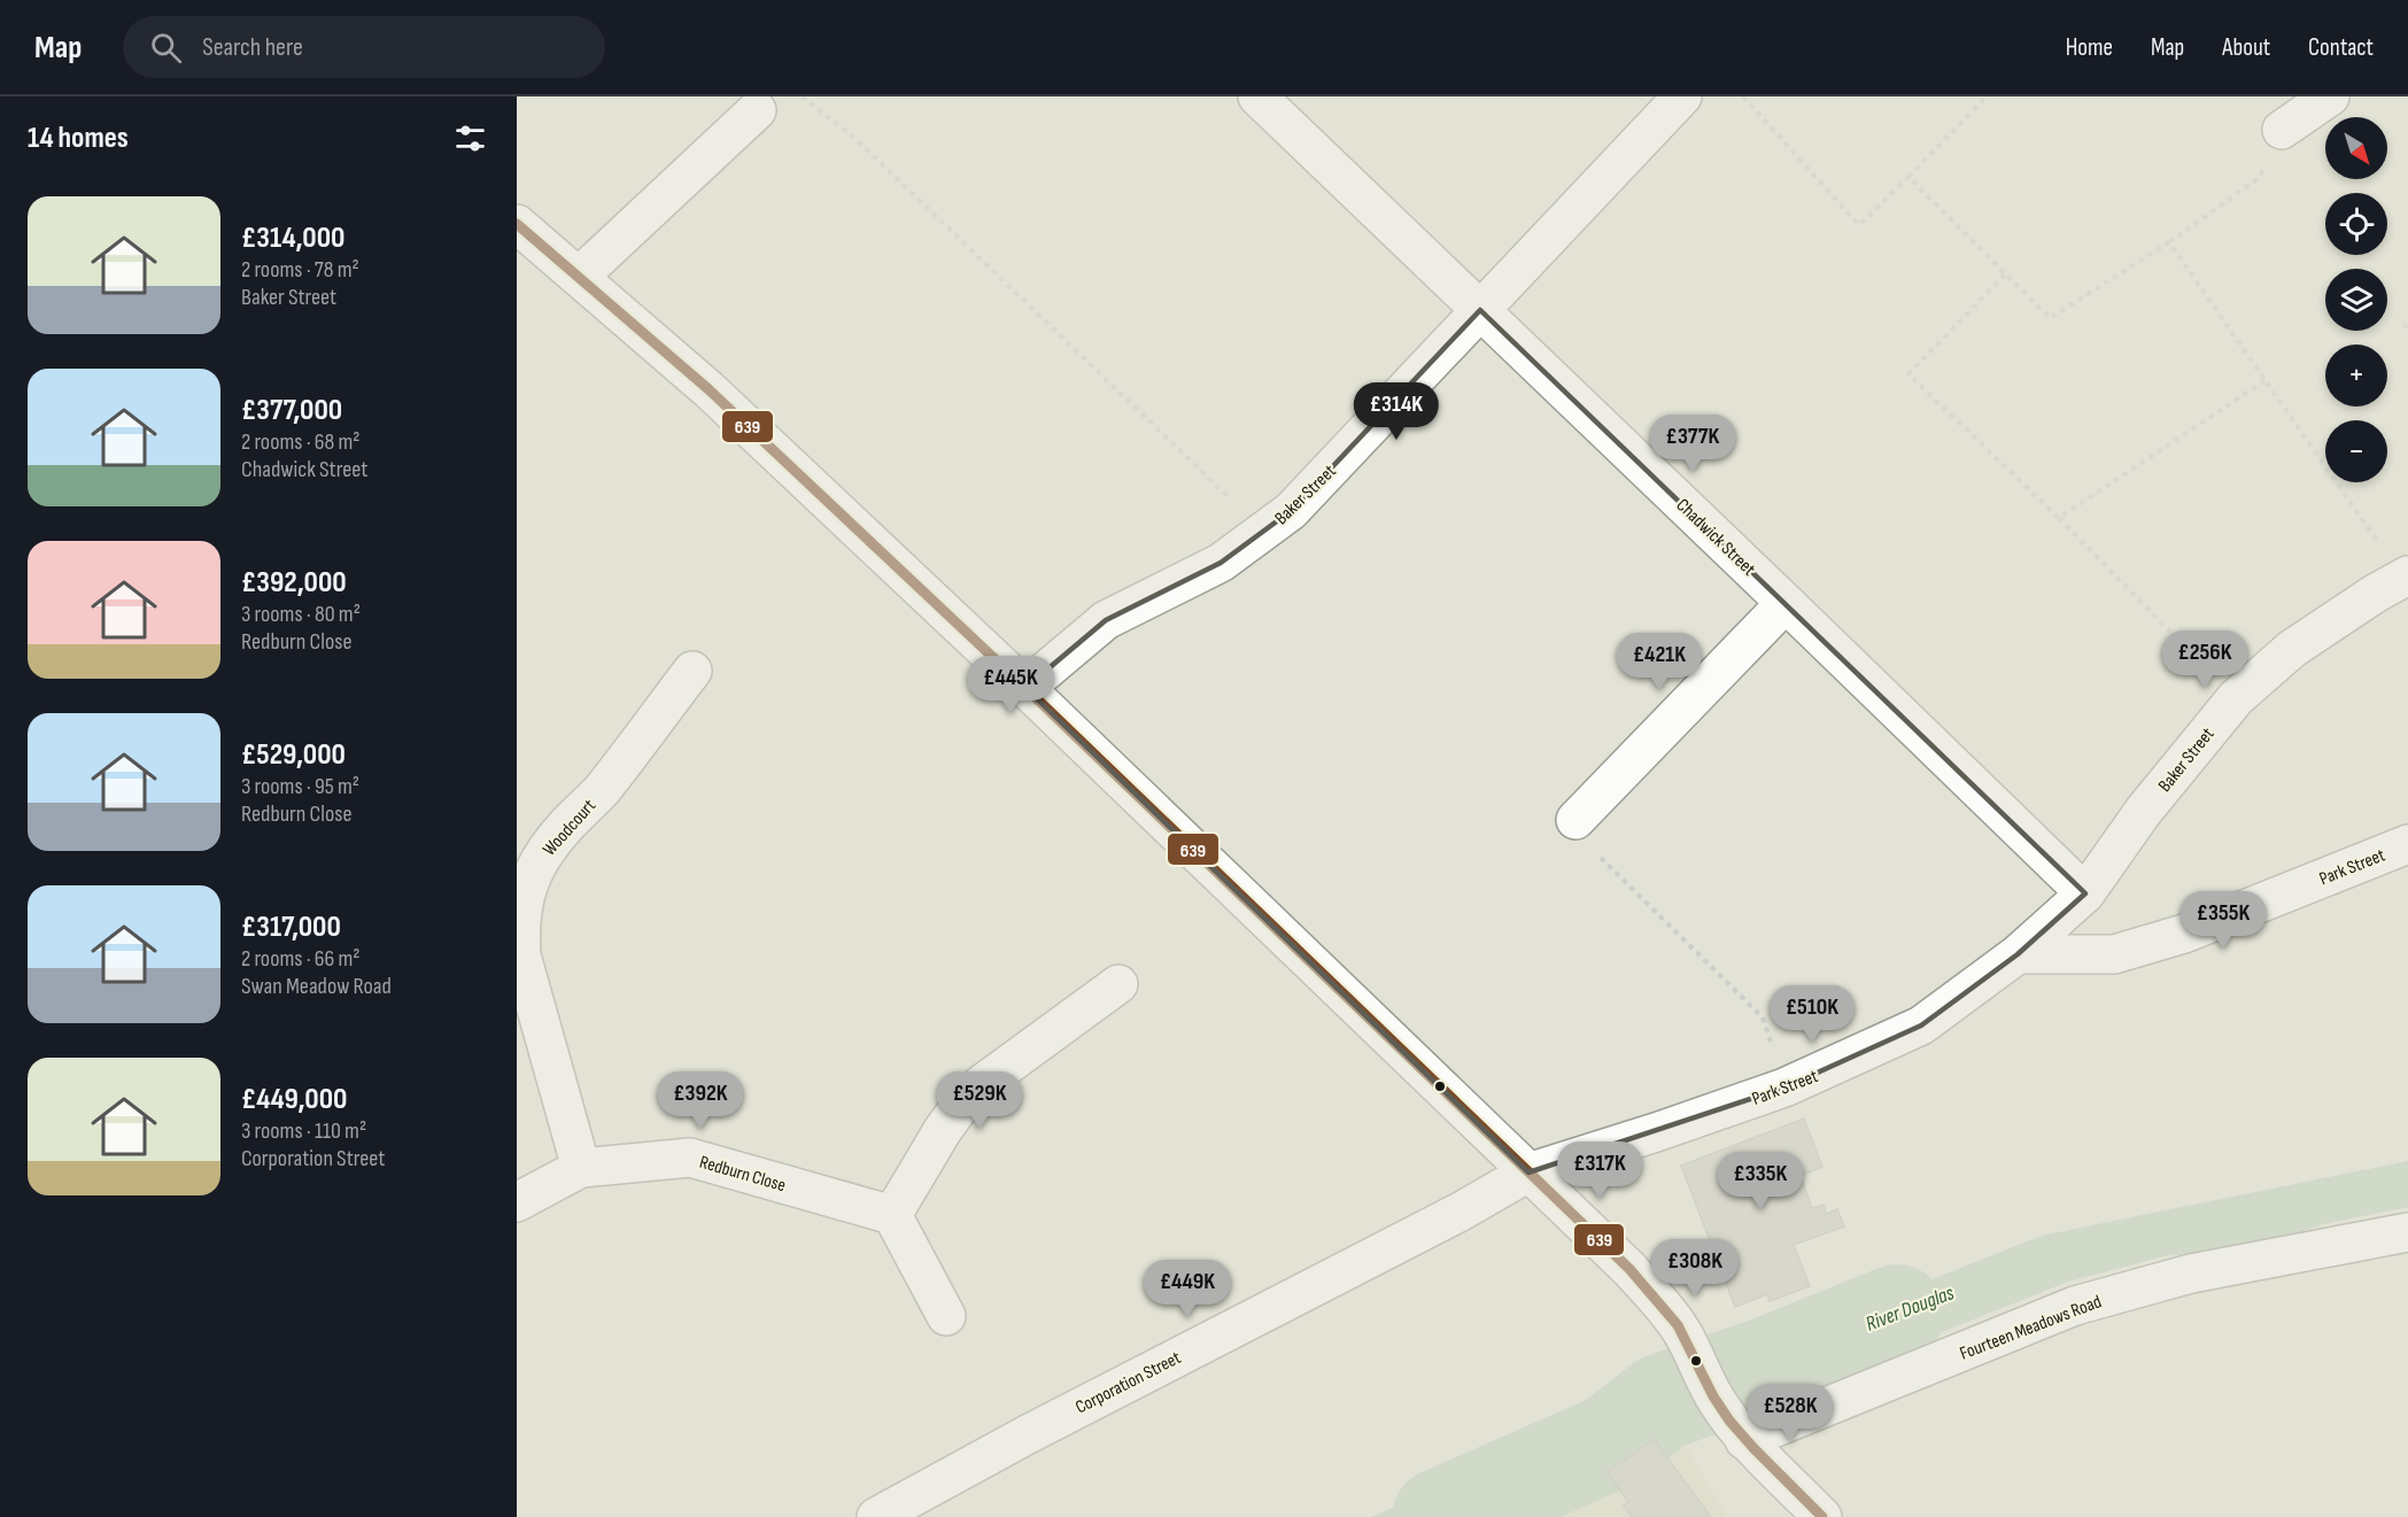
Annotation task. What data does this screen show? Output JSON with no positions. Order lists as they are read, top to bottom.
{
  "streets": {
    "street": [
      "Baker Street",
      "Chadwick Street",
      "Woodcourt",
      "Park Street",
      "Redburn Close",
      "Fourteen Meadows Road",
      "Corporation Street"
    ]
  },
  "crossings": [
    ["Baker Street", "Chadwick Street"],
    ["Baker Street", "Park Street"],
    ["Chadwick Street", "Park Street"],
    ["Woodcourt", "Redburn Close"],
    ["Park Street", "Corporation Street"]
  ],
  "water": ["River Douglas"],
  "lines": ["transit line 639"],
  "north": "bottom right",
  "page": {
    "header": "Map",
    "search": "Search here",
    "nav": [
      "Home",
      "Map",
      "About",
      "Contact"
    ],
    "heading": "14 homes",
    "map_buttons": ["+", "−"],
    "list": [
      {
        "name": "£314,000",
        "note": "2 rooms · 78 m² · Baker Street"
      },
      {
        "name": "£377,000",
        "note": "2 rooms · 68 m² · Chadwick Street"
      },
      {
        "name": "£392,000",
        "note": "3 rooms · 80 m² · Redburn Close"
      },
      {
        "name": "£529,000",
        "note": "3 rooms · 95 m² · Redburn Close"
      },
      {
        "name": "£317,000",
        "note": "2 rooms · 66 m² · Swan Meadow Road"
      },
      {
        "name": "£449,000",
        "note": "3 rooms · 110 m² · Corporation Street"
      }
    ],
    "price": [
      "£314K",
      "£377K",
      "£256K",
      "£421K",
      "£445K",
      "£355K",
      "£510K",
      "£392K",
      "£529K",
      "£317K",
      "£335K",
      "£308K",
      "£449K",
      "£528K"
    ]
  }
}
